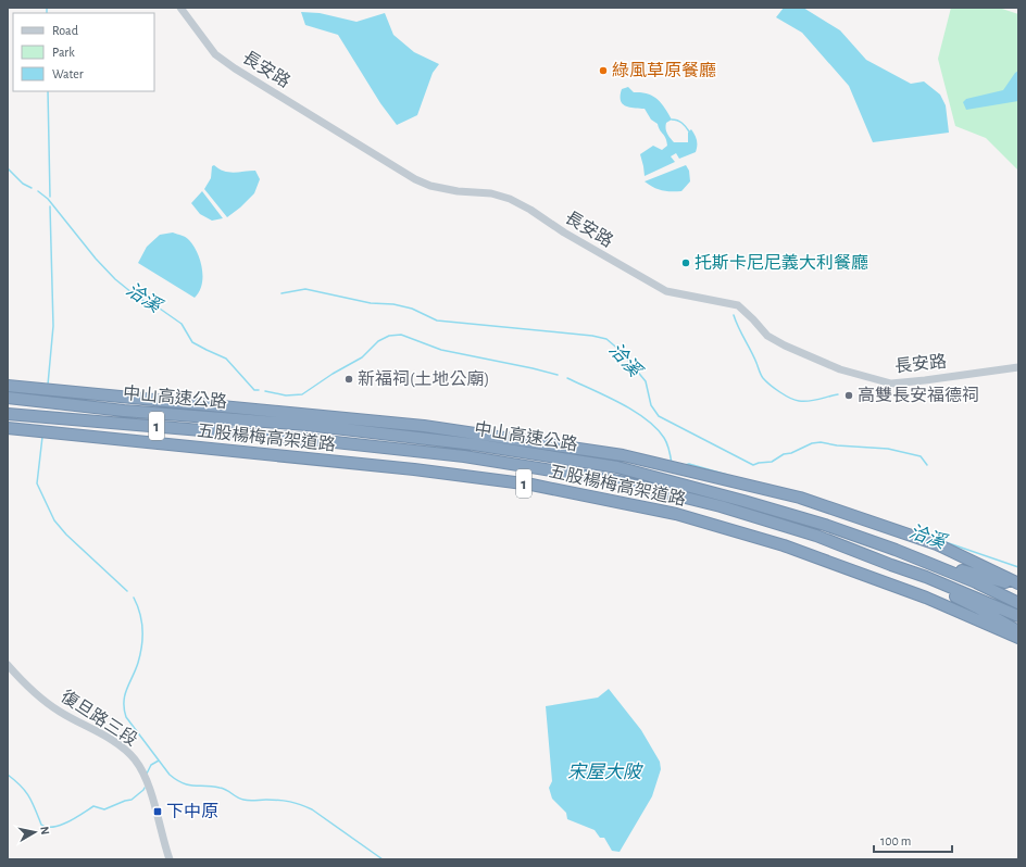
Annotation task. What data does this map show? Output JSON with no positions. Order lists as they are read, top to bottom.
{
  "streets": {
    "highway": ["中山高速公路", "1", "五股楊梅高架道路"],
    "street": ["長安路", "復旦路三段"]
  },
  "water": ["洽溪", "宋屋大陂"],
  "places": {
    "other": [
      "綠風草原餐廳",
      "托斯卡尼尼義大利餐廳",
      "新福祠(土地公廟)",
      "高雙長安福德祠"
    ],
    "transit": ["下中原"]
  },
  "legend": ["Road", "Park", "Water"],
  "scale_bar": "100 m",
  "north": "right"
}
